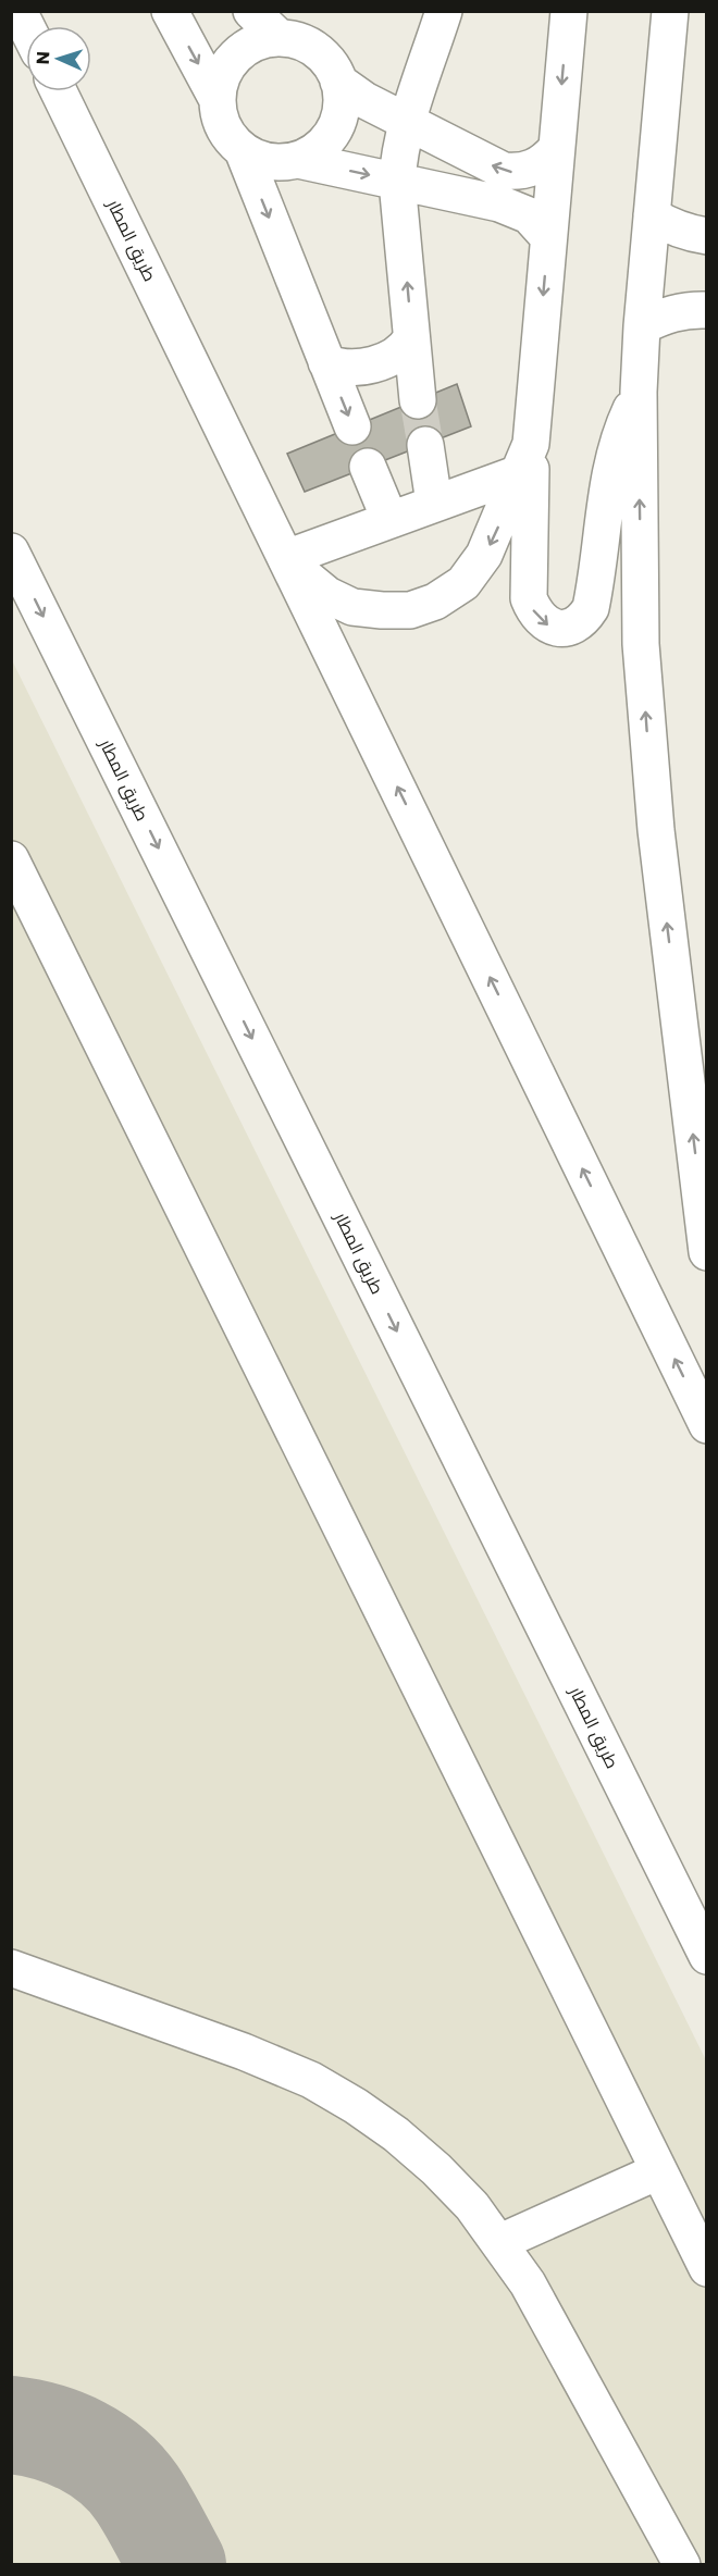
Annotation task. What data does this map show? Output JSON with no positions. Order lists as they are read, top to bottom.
{
  "streets": {
    "main road": ["طريق المطار"]
  },
  "north": "left"
}
